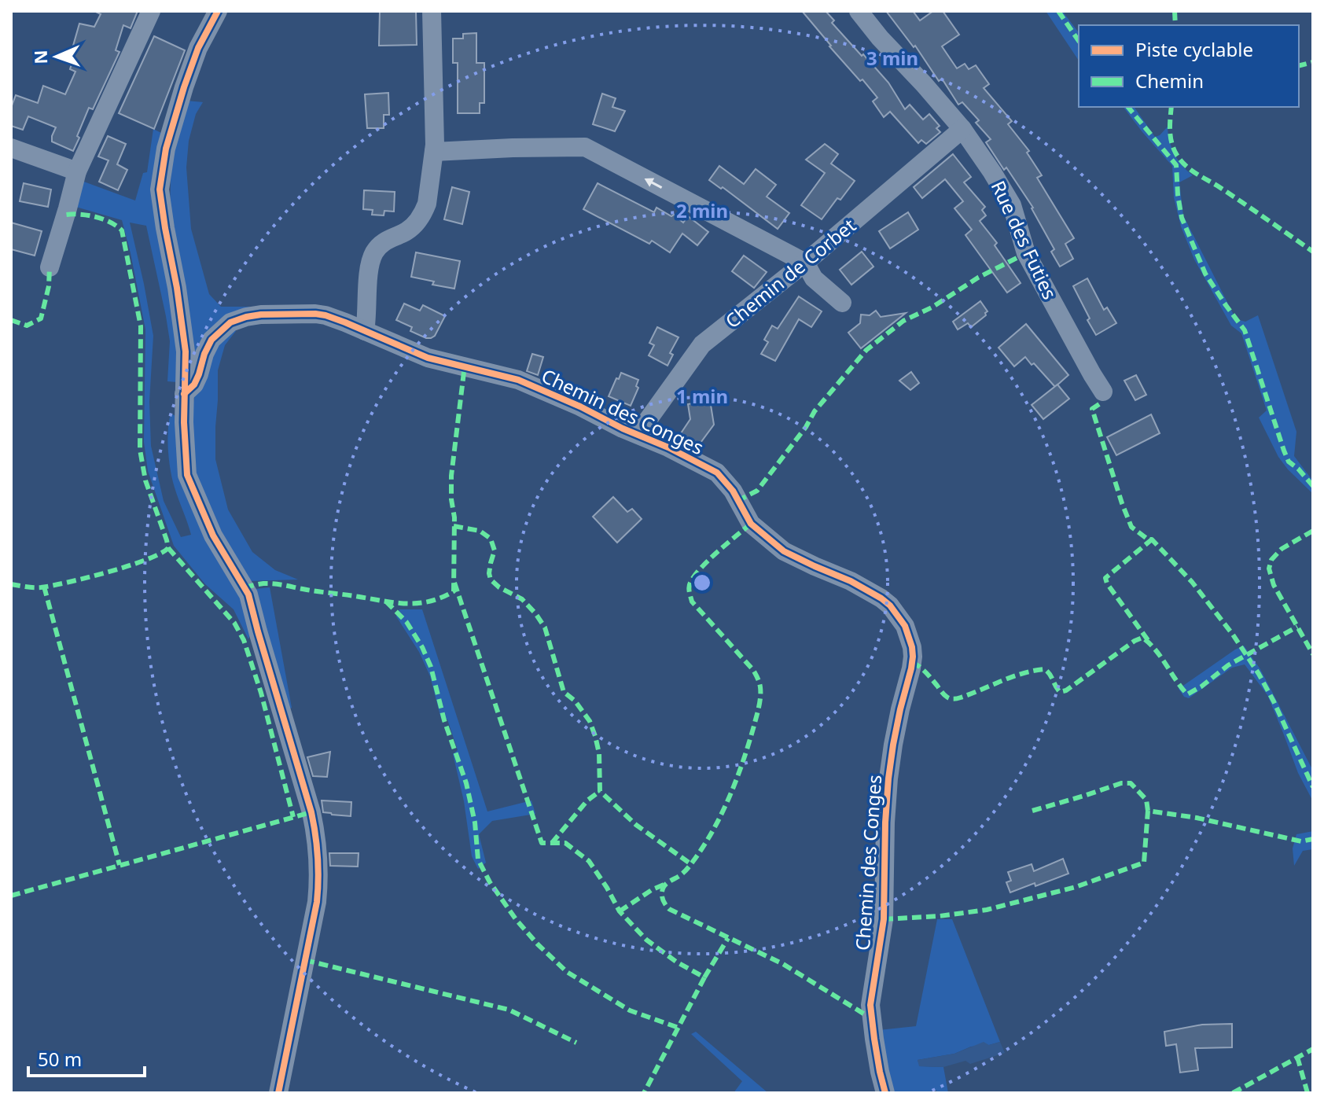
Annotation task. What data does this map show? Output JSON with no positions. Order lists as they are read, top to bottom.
{
  "streets": {
    "street": ["Rue des Futies", "Chemin de Corbet", "Chemin des Conges"]
  },
  "crossings": [
    ["Rue des Futies", "Chemin de Corbet"],
    ["Chemin de Corbet", "Chemin des Conges"]
  ],
  "legend": ["Piste cyclable", "Chemin"],
  "scale_bar": "50 m",
  "north": "left",
  "rings": ["3 min", "2 min", "1 min"]
}
